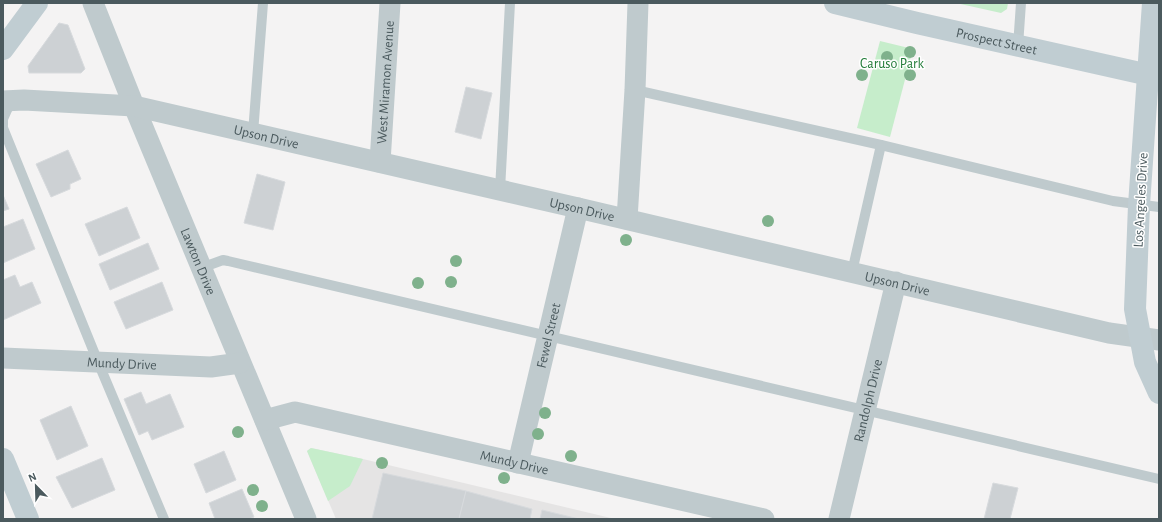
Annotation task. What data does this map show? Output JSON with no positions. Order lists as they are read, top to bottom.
{
  "streets": {
    "street": [
      "Prospect Street",
      "West Miramon Avenue",
      "Upson Drive",
      "Los Angeles Drive",
      "Lawton Drive",
      "Fewel Street",
      "Mundy Drive",
      "Randolph Drive"
    ]
  },
  "crossings": [
    ["Prospect Street", "Los Angeles Drive"],
    ["West Miramon Avenue", "Upson Drive"],
    ["Upson Drive", "Los Angeles Drive"],
    ["Upson Drive", "Lawton Drive"],
    ["Upson Drive", "Fewel Street"],
    ["Upson Drive", "Randolph Drive"],
    ["Lawton Drive", "Mundy Drive"],
    ["Fewel Street", "Mundy Drive"]
  ],
  "parks": ["Caruso Park"],
  "north": "top left"
}
